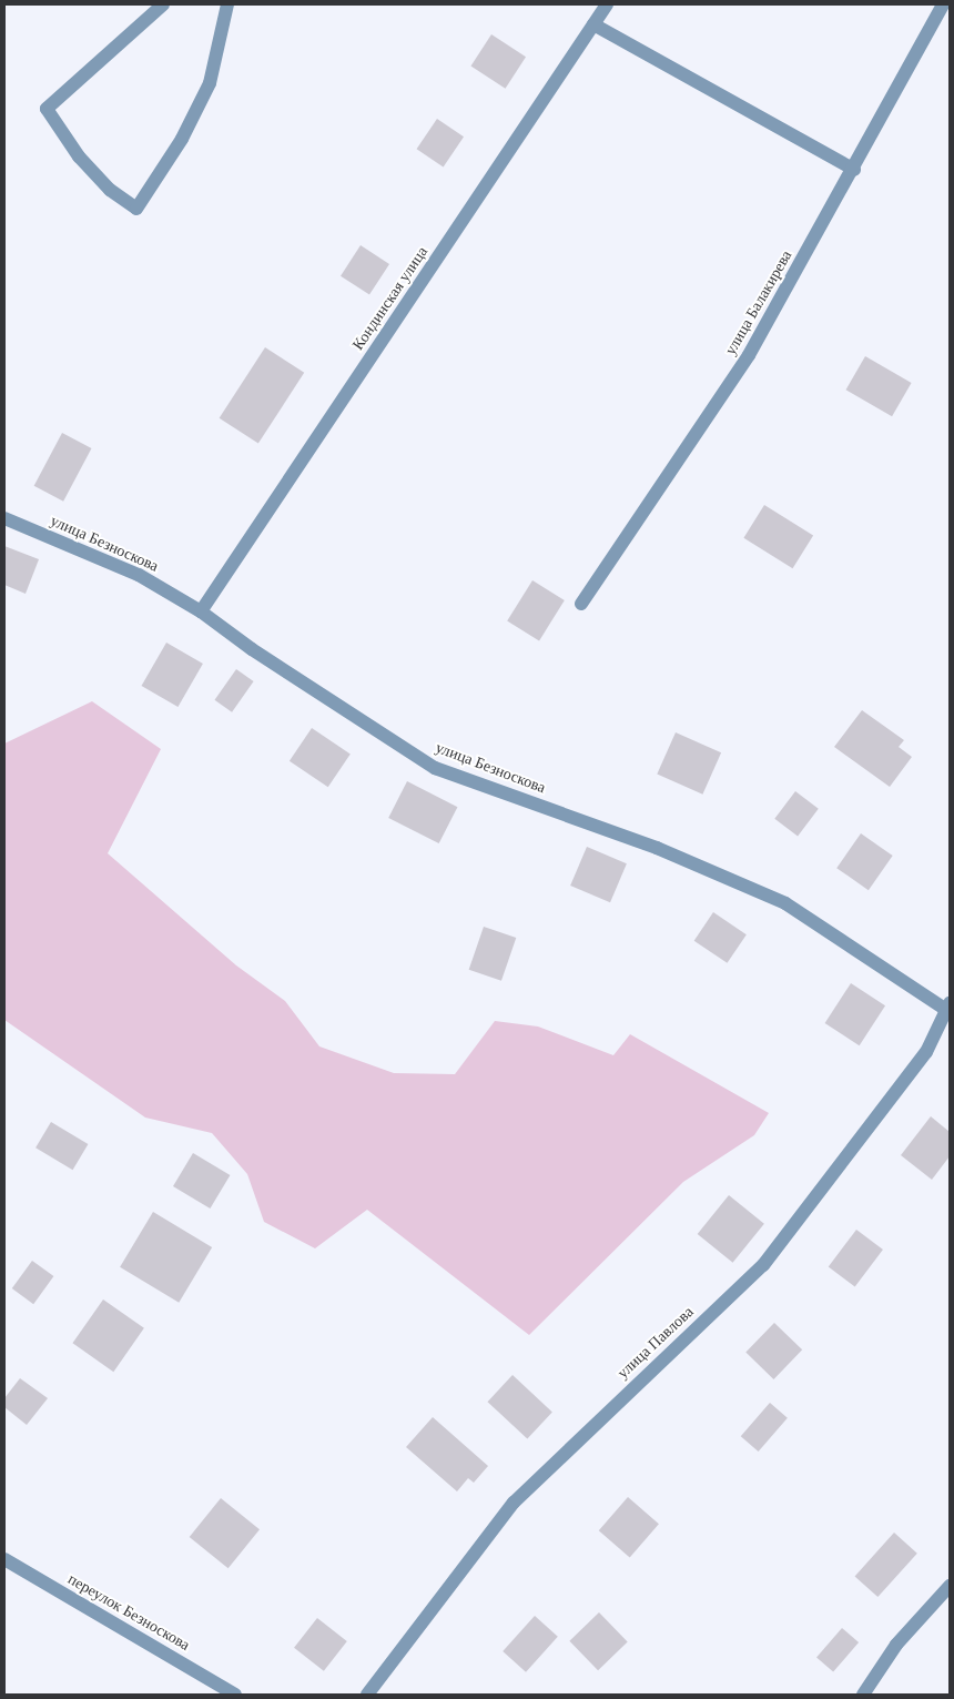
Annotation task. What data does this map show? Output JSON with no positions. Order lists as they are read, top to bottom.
{
  "streets": {
    "street": [
      "Кондинская улица",
      "улица Балакирева",
      "улица Безноскова",
      "улица Павлова",
      "переулок Безноскова"
    ]
  },
  "crossings": [
    ["Кондинская улица", "улица Безноскова"],
    ["улица Безноскова", "улица Павлова"]
  ]
}
